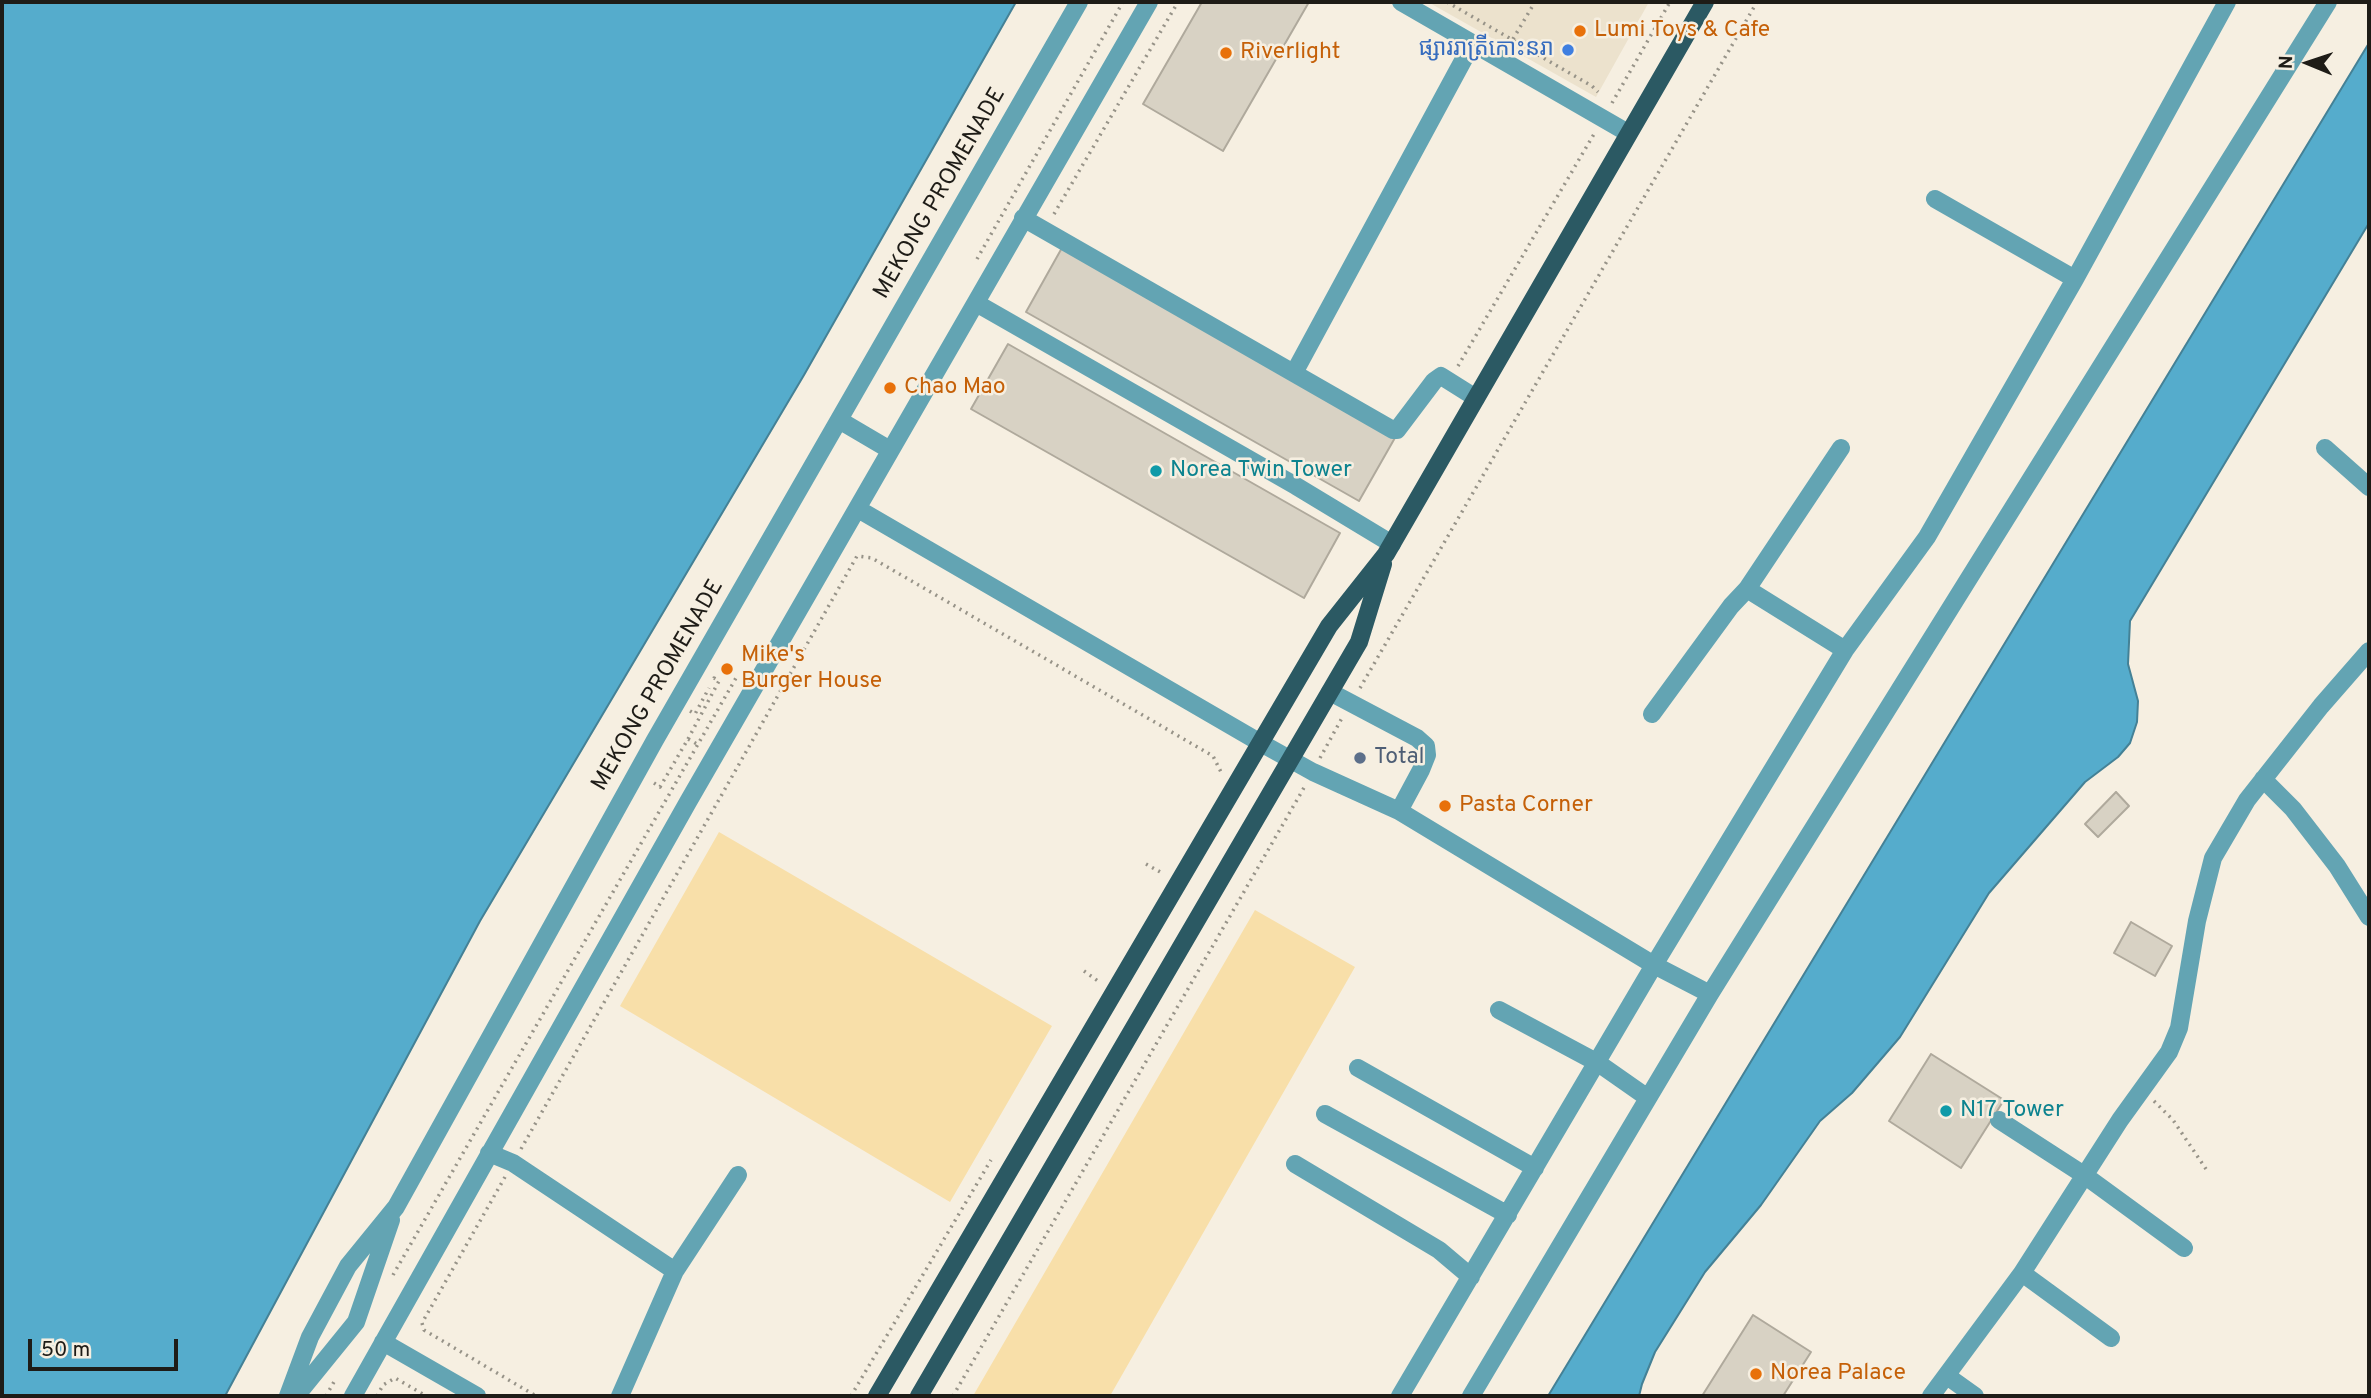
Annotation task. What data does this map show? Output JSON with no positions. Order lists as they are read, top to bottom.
{
  "streets": {
    "street": ["MEKONG PROMENADE"]
  },
  "places": [
    "Lumi Toys & Cafe",
    "ផ្សាររាត្រីកោះនរា",
    "Riverlight",
    "Chao Mao",
    "Norea Twin Tower",
    "Mike's Burger House",
    "Total",
    "Pasta Corner",
    "N17 Tower",
    "Norea Palace"
  ],
  "scale_bar": "50 m",
  "north": "left"
}
